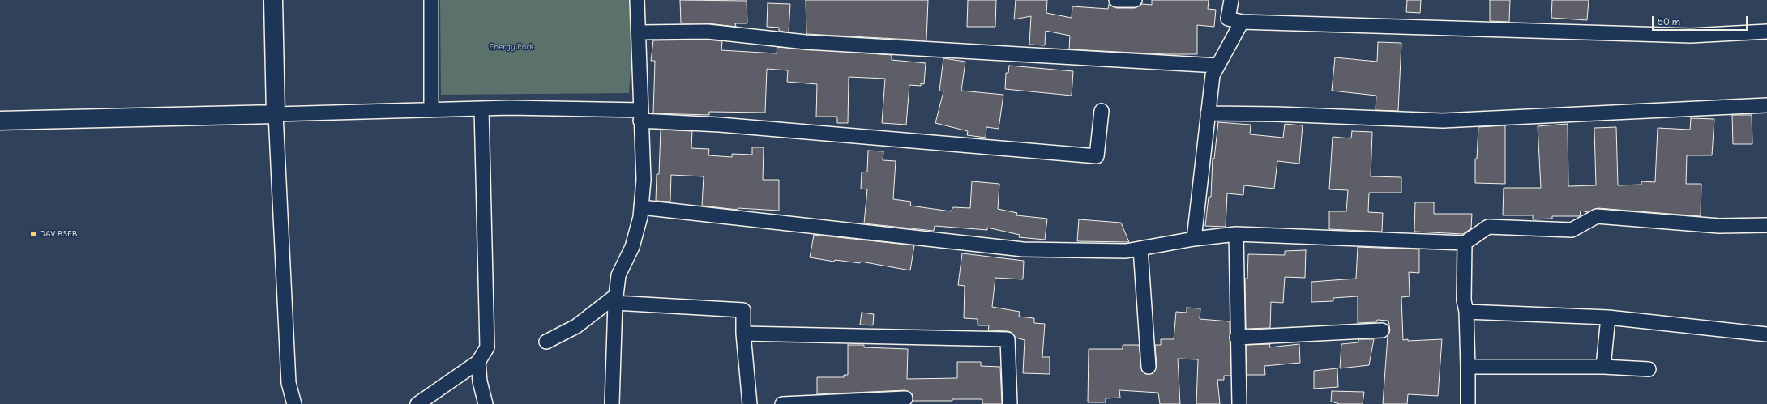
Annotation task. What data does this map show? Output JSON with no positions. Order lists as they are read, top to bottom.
{
  "parks": ["Energy Park"],
  "places": ["DAV BSEB"],
  "scale_bar": "50 m"
}
